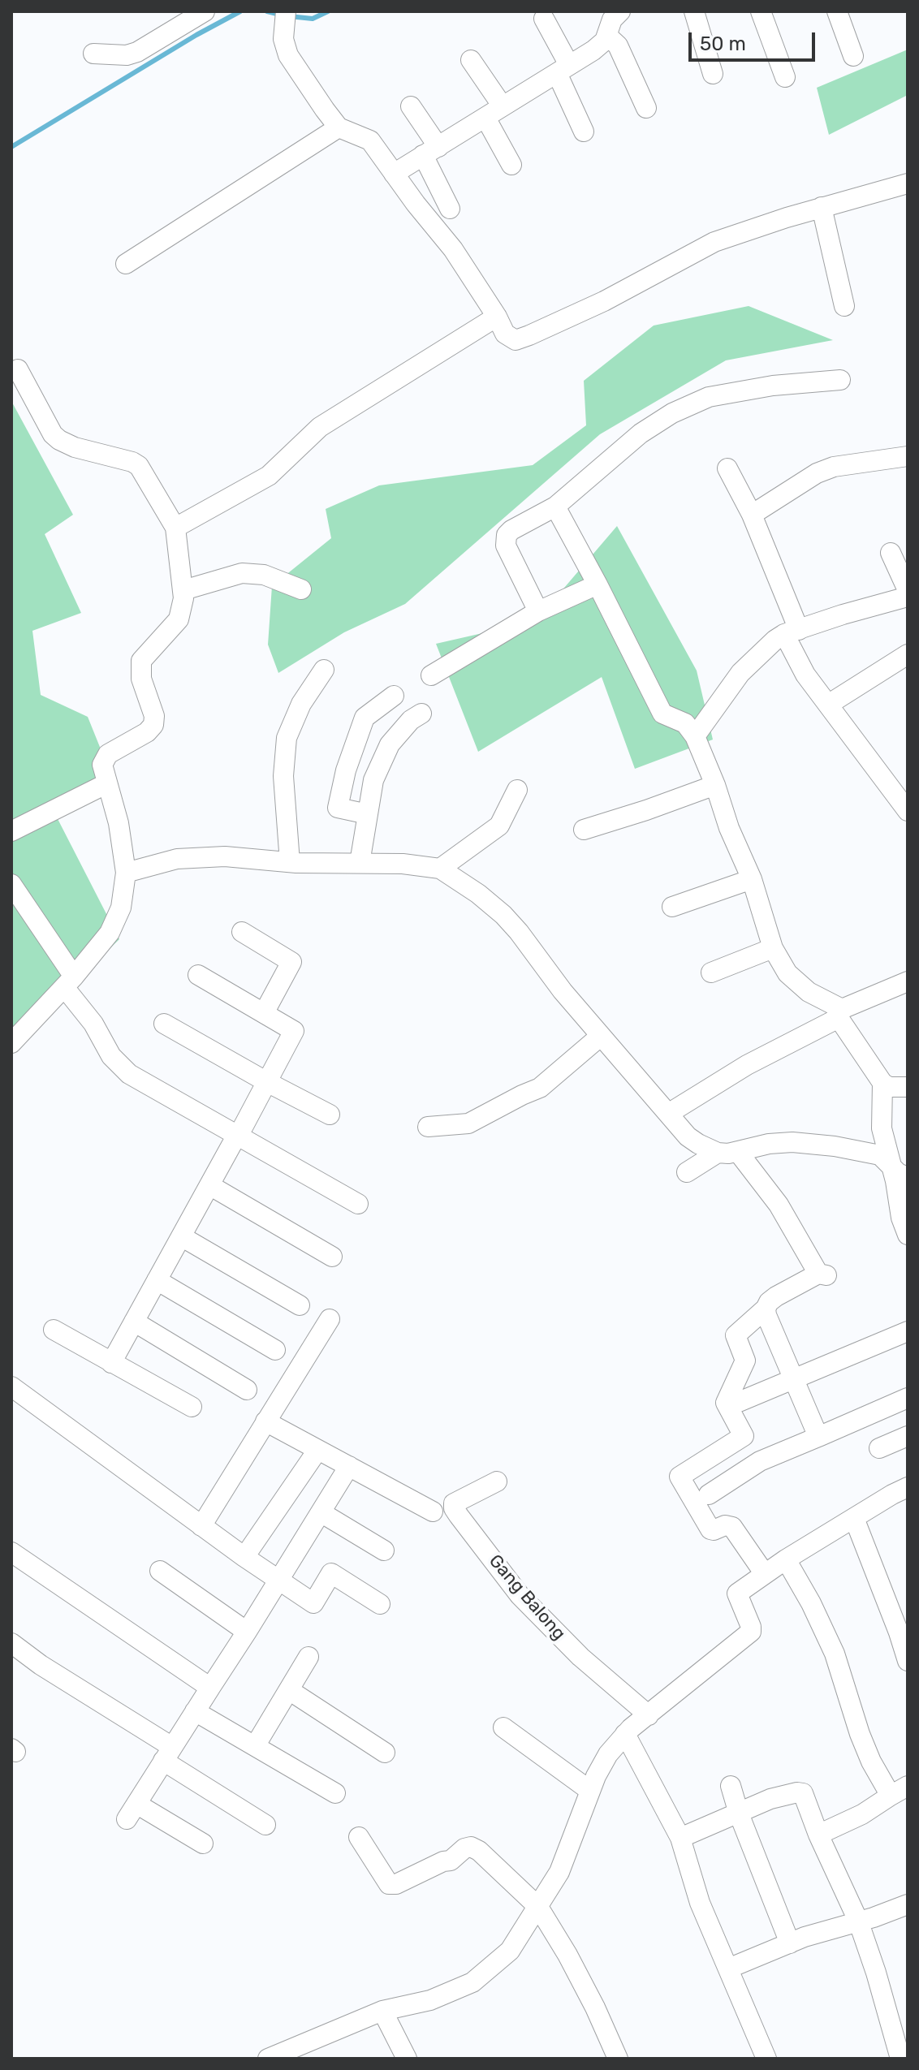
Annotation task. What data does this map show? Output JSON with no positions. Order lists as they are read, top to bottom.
{
  "streets": {
    "street": ["Gang Balong"]
  },
  "scale_bar": "50 m"
}
